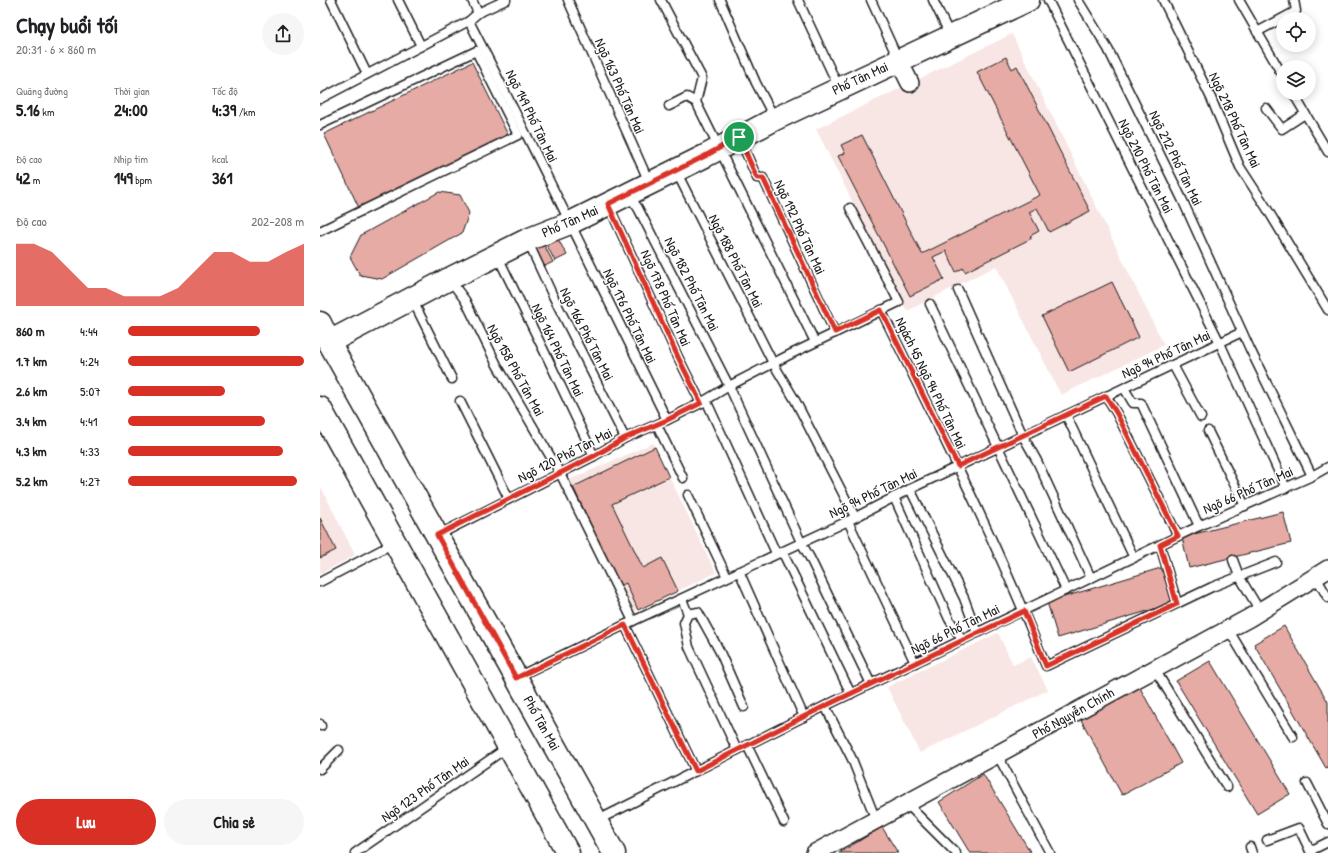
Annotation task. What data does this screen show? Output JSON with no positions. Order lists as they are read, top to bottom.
{
  "streets": {
    "main road": ["Phố Tân Mai"],
    "street": ["Phố Nguyễn Chính"],
    "lane": [
      "Ngõ 163 Phố Tân Mai",
      "Ngõ 149 Phố Tân Mai",
      "Ngõ 218 Phố Tân Mai",
      "Ngõ 212 Phố Tân Mai",
      "Ngõ 210 Phố Tân Mai",
      "Ngõ 192 Phố Tân Mai",
      "Ngõ 188 Phố Tân Mai",
      "Ngõ 182 Phố Tân Mai",
      "Ngõ 178 Phố Tân Mai",
      "Ngõ 176 Phố Tân Mai",
      "Ngõ 166 Phố Tân Mai",
      "Ngõ 164 Phố Tân Mai",
      "Ngõ 94 Phố Tân Mai",
      "Ngõ 158 Phố Tân Mai",
      "Ngách 45 Ngõ 94 Phố Tân Mai",
      "Ngõ 120 Phố Tân Mai",
      "Ngõ 66 Phố Tân Mai",
      "Ngõ 123 Phố Tân Mai"
    ]
  },
  "crossings": [
    ["Phố Tân Mai", "Ngõ 163 Phố Tân Mai"],
    ["Phố Tân Mai", "Ngõ 149 Phố Tân Mai"],
    ["Phố Tân Mai", "Ngõ 192 Phố Tân Mai"],
    ["Phố Tân Mai", "Ngõ 188 Phố Tân Mai"],
    ["Phố Tân Mai", "Ngõ 182 Phố Tân Mai"],
    ["Phố Tân Mai", "Ngõ 178 Phố Tân Mai"],
    ["Phố Tân Mai", "Ngõ 176 Phố Tân Mai"],
    ["Phố Tân Mai", "Ngõ 166 Phố Tân Mai"],
    ["Phố Tân Mai", "Ngõ 164 Phố Tân Mai"],
    ["Phố Tân Mai", "Ngõ 94 Phố Tân Mai"],
    ["Phố Tân Mai", "Ngõ 158 Phố Tân Mai"],
    ["Phố Tân Mai", "Ngõ 120 Phố Tân Mai"],
    ["Phố Tân Mai", "Ngõ 66 Phố Tân Mai"],
    ["Ngõ 149 Phố Tân Mai", "Ngõ 176 Phố Tân Mai"],
    ["Ngõ 212 Phố Tân Mai", "Ngõ 94 Phố Tân Mai"],
    ["Ngõ 212 Phố Tân Mai", "Ngõ 66 Phố Tân Mai"],
    ["Ngõ 210 Phố Tân Mai", "Ngõ 94 Phố Tân Mai"],
    ["Ngõ 210 Phố Tân Mai", "Ngõ 66 Phố Tân Mai"],
    ["Ngõ 192 Phố Tân Mai", "Ngõ 120 Phố Tân Mai"],
    ["Ngõ 188 Phố Tân Mai", "Ngõ 94 Phố Tân Mai"],
    ["Ngõ 188 Phố Tân Mai", "Ngõ 120 Phố Tân Mai"],
    ["Ngõ 188 Phố Tân Mai", "Ngõ 66 Phố Tân Mai"],
    ["Ngõ 182 Phố Tân Mai", "Ngõ 94 Phố Tân Mai"],
    ["Ngõ 182 Phố Tân Mai", "Ngõ 120 Phố Tân Mai"],
    ["Ngõ 182 Phố Tân Mai", "Ngõ 66 Phố Tân Mai"],
    ["Ngõ 178 Phố Tân Mai", "Ngõ 94 Phố Tân Mai"],
    ["Ngõ 178 Phố Tân Mai", "Ngõ 120 Phố Tân Mai"],
    ["Ngõ 178 Phố Tân Mai", "Ngõ 66 Phố Tân Mai"],
    ["Ngõ 176 Phố Tân Mai", "Ngõ 120 Phố Tân Mai"],
    ["Ngõ 166 Phố Tân Mai", "Ngõ 120 Phố Tân Mai"],
    ["Ngõ 164 Phố Tân Mai", "Ngõ 120 Phố Tân Mai"],
    ["Ngõ 94 Phố Tân Mai", "Ngõ 158 Phố Tân Mai"],
    ["Ngõ 94 Phố Tân Mai", "Ngách 45 Ngõ 94 Phố Tân Mai"],
    ["Ngõ 158 Phố Tân Mai", "Ngõ 120 Phố Tân Mai"],
    ["Ngõ 158 Phố Tân Mai", "Ngõ 66 Phố Tân Mai"],
    ["Ngách 45 Ngõ 94 Phố Tân Mai", "Ngõ 120 Phố Tân Mai"],
    ["Ngách 45 Ngõ 94 Phố Tân Mai", "Ngõ 66 Phố Tân Mai"]
  ],
  "page": {
    "heading": ["Chạy buổi tối", "20:31 · 6 × 860 m"],
    "stats": [
      ["Quãng đường", "5.16 km"],
      ["Thời gian", "24:00"],
      ["Tốc độ", "4:39 /km"],
      ["Độ cao", "42 m"],
      ["Nhịp tim", "149 bpm"],
      ["kcal", "361"]
    ],
    "chart": ["Độ cao", "202–208 m"],
    "list": [
      {
        "name": "860 m",
        "note": "4:44"
      },
      {
        "name": "1.7 km",
        "note": "4:24"
      },
      {
        "name": "2.6 km",
        "note": "5:07"
      },
      {
        "name": "3.4 km",
        "note": "4:41"
      },
      {
        "name": "4.3 km",
        "note": "4:33"
      },
      {
        "name": "5.2 km",
        "note": "4:27"
      }
    ],
    "buttons": ["Lưu", "Chia sẻ"]
  }
}
